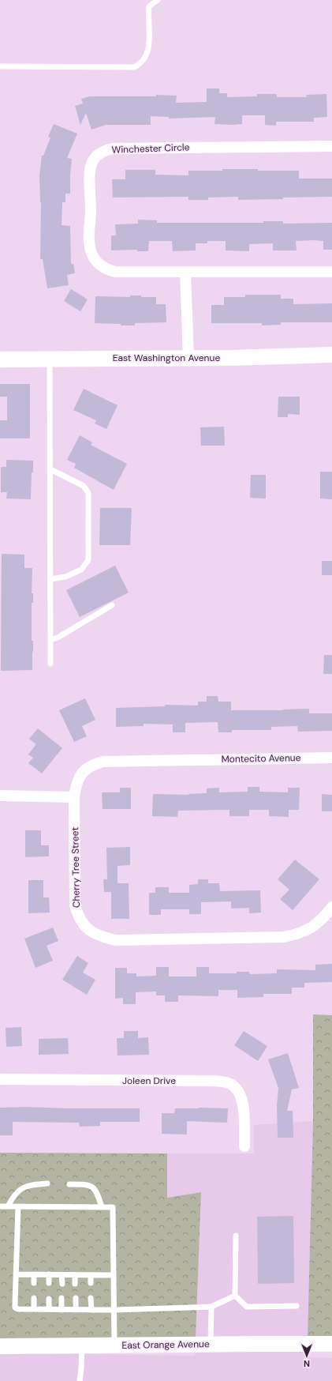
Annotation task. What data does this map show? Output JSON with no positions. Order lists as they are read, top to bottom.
{
  "streets": {
    "main road": ["East Washington Avenue", "East Orange Avenue"],
    "street": [
      "Winchester Circle",
      "Montecito Avenue",
      "Cherry Tree Street",
      "Joleen Drive"
    ]
  },
  "crossings": [
    ["Montecito Avenue", "Cherry Tree Street"]
  ],
  "north": "bottom"
}
